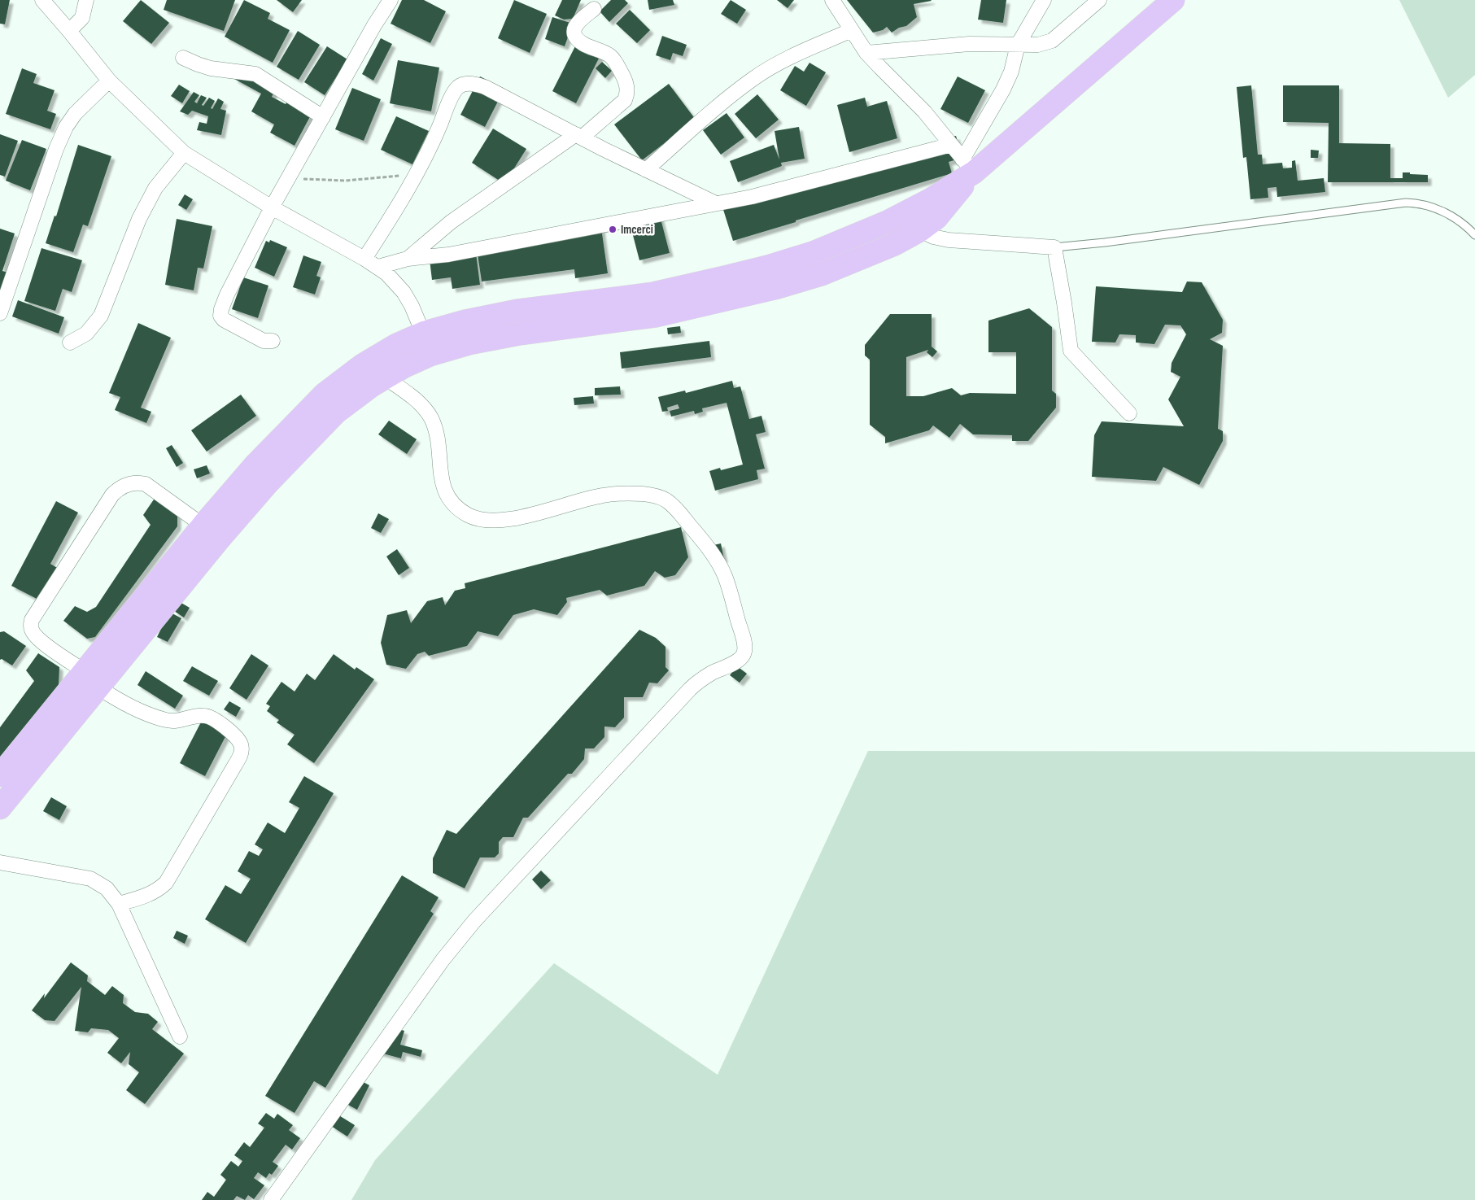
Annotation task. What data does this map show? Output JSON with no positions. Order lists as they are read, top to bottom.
{
  "places": ["Imcerci"]
}
